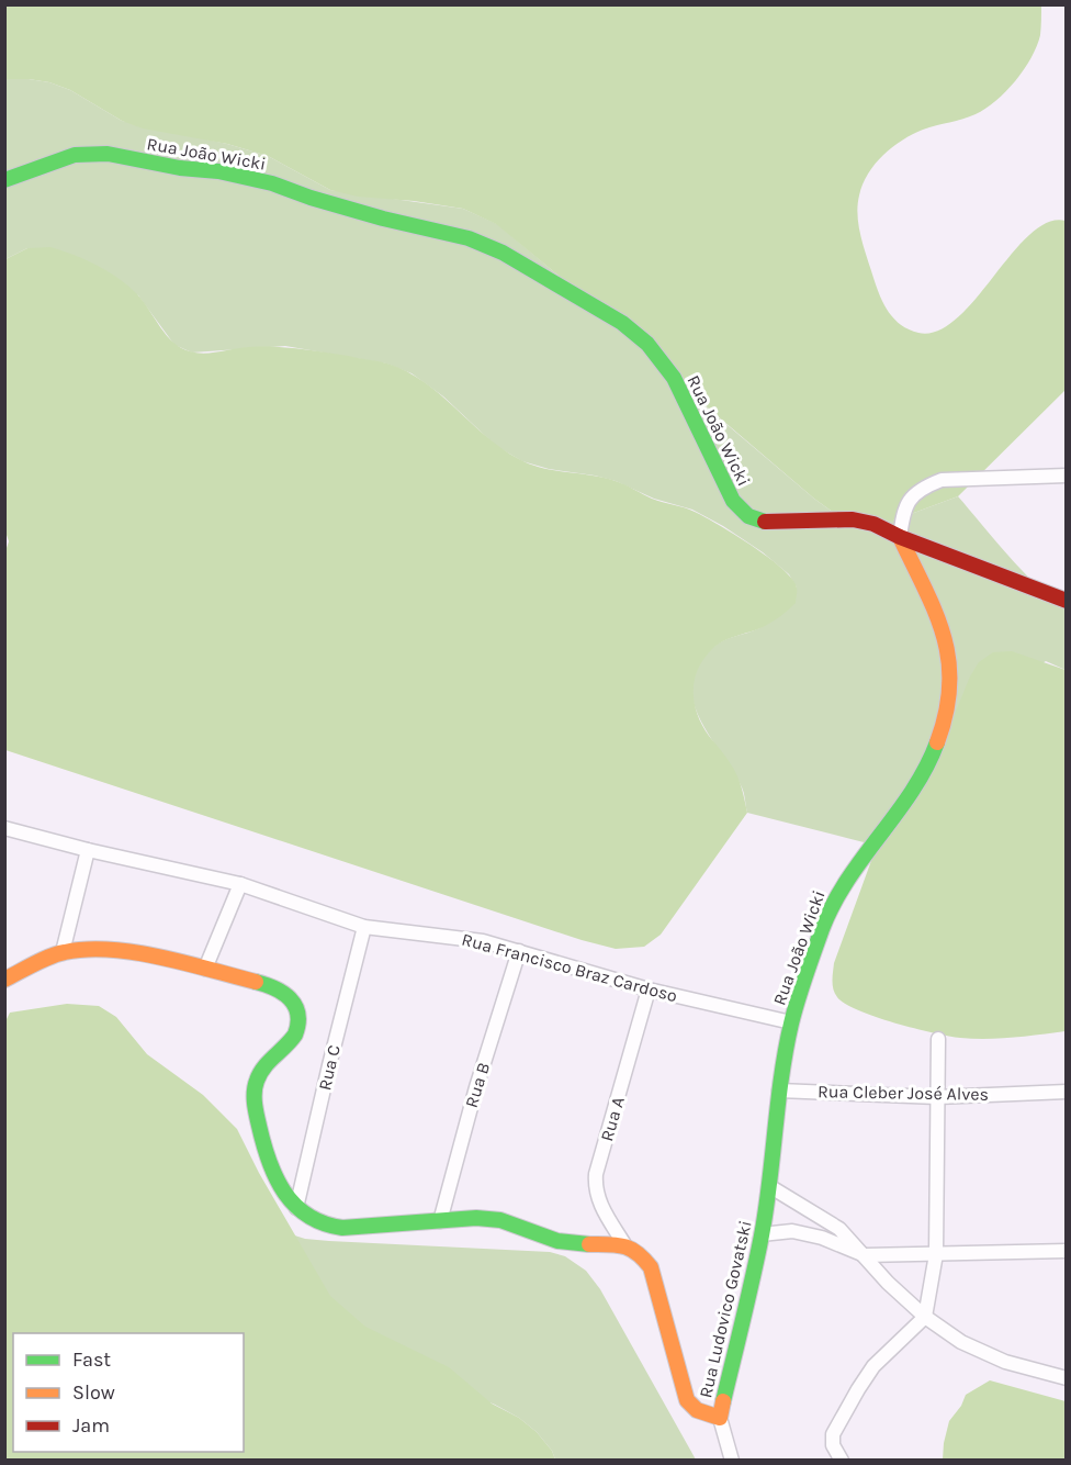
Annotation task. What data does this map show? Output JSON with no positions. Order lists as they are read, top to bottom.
{
  "streets": {
    "street": [
      "Rua João Wicki",
      "Rua Francisco Braz Cardoso",
      "Rua C",
      "Rua B",
      "Rua Cleber José Alves",
      "Rua A",
      "Rua Ludovico Govatski"
    ]
  },
  "crossings": [
    ["Rua João Wicki", "Rua Francisco Braz Cardoso"],
    ["Rua João Wicki", "Rua Cleber José Alves"],
    ["Rua João Wicki", "Rua Ludovico Govatski"],
    ["Rua Francisco Braz Cardoso", "Rua C"],
    ["Rua Francisco Braz Cardoso", "Rua B"],
    ["Rua Francisco Braz Cardoso", "Rua A"],
    ["Rua A", "Rua Ludovico Govatski"]
  ],
  "legend": ["Fast", "Slow", "Jam"]
}
